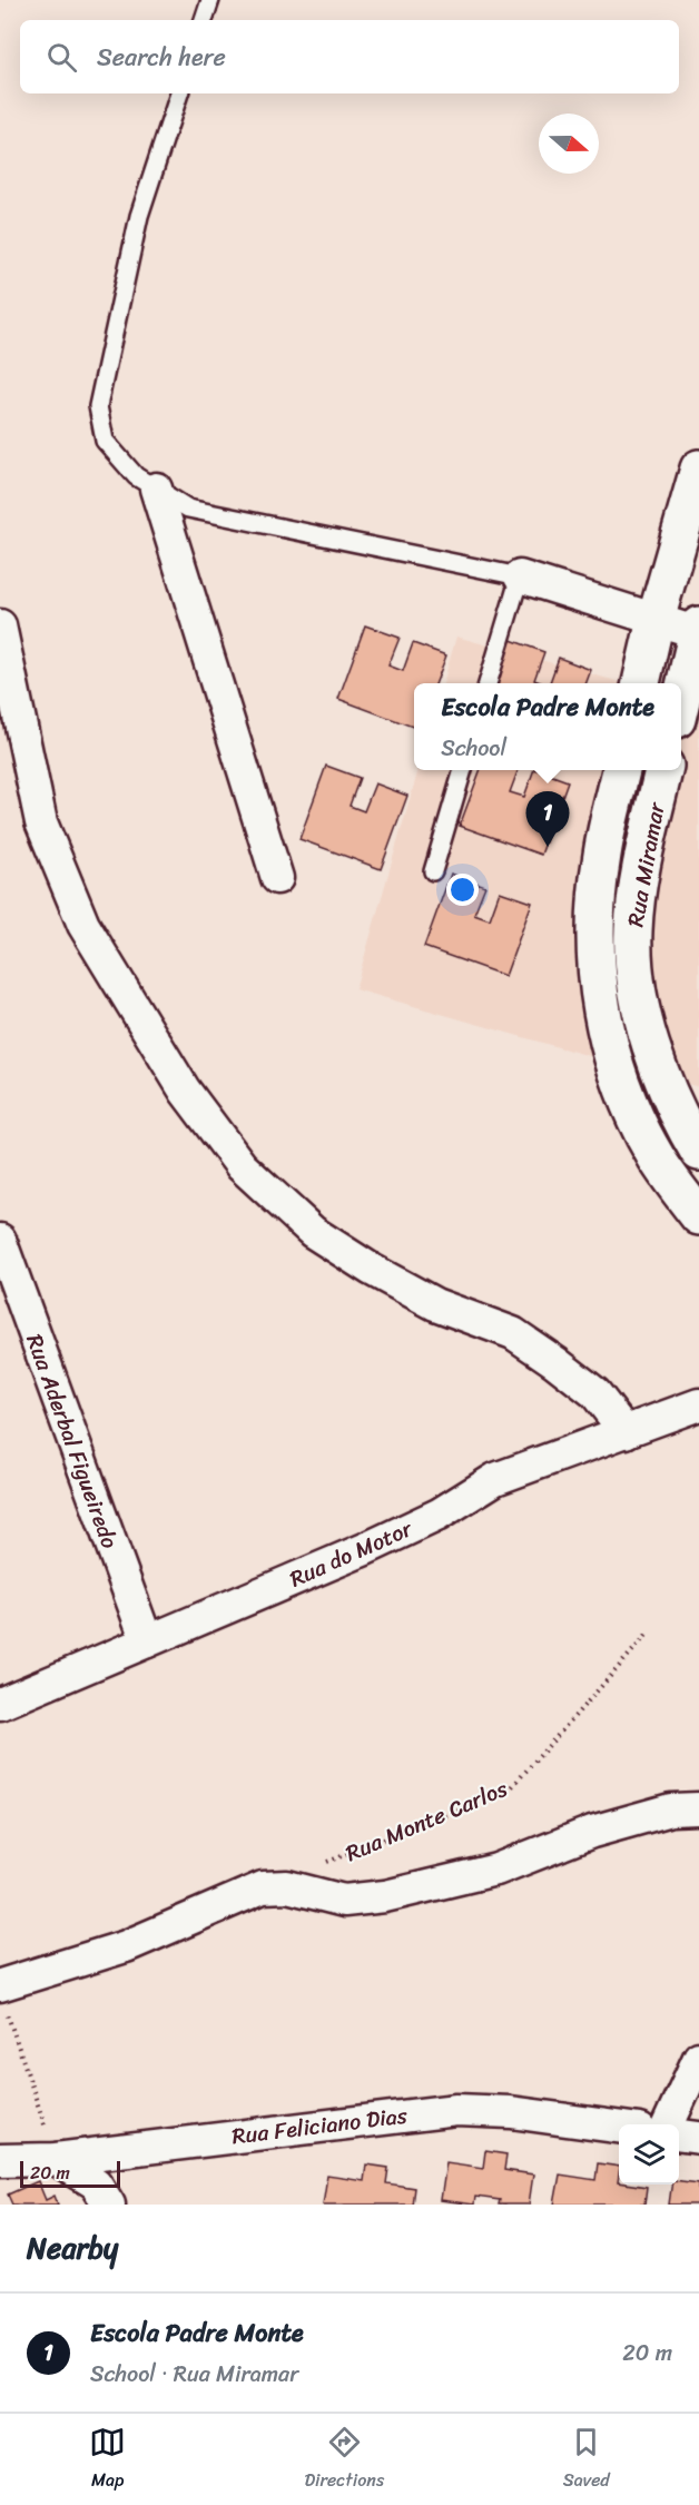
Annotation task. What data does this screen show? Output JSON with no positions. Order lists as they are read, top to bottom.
{
  "streets": {
    "main road": ["Rua Miramar"],
    "street": ["Rua Aderbal Figueiredo", "Rua do Motor", "Rua Feliciano Dias"],
    "path": ["Rua Monte Carlos"]
  },
  "crossings": [
    ["Rua Aderbal Figueiredo", "Rua do Motor"]
  ],
  "scale_bar": "20 m",
  "north": "right",
  "page": {
    "search": "Search here",
    "popup": ["Escola Padre Monte", "School"],
    "pins": "1",
    "scale": "20 m",
    "heading": "Nearby",
    "list": [
      {
        "mark": "1",
        "name": "Escola Padre Monte",
        "note": "School · Rua Miramar",
        "value": "20 m"
      }
    ],
    "nav": ["Map", "Directions", "Saved"]
  }
}
